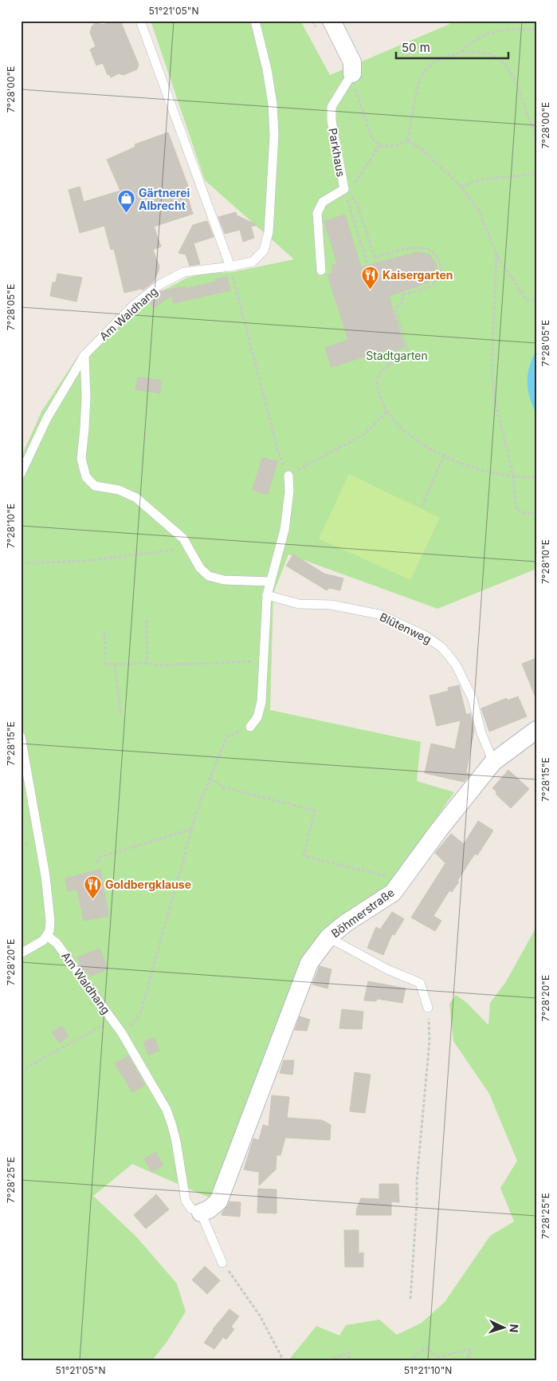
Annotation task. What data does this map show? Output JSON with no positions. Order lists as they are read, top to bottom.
{
  "streets": {
    "street": ["Böhmerstraße"],
    "lane": ["Parkhaus", "Am Waldhang", "Blütenweg"]
  },
  "crossings": [
    ["Am Waldhang", "Böhmerstraße"],
    ["Blütenweg", "Böhmerstraße"]
  ],
  "parks": ["Stadtgarten"],
  "places": {
    "shop": ["Gärtnerei Albrecht"],
    "restaurant": ["Kaisergarten", "Goldbergklause"]
  },
  "scale_bar": "50 m",
  "north": "right",
  "coordinates": [
    "51°21'05\"N",
    "7°28'00\"E",
    "7°28'05\"E",
    "7°28'10\"E",
    "7°28'15\"E",
    "7°28'20\"E",
    "7°28'25\"E",
    "51°21'10\"N"
  ]
}
